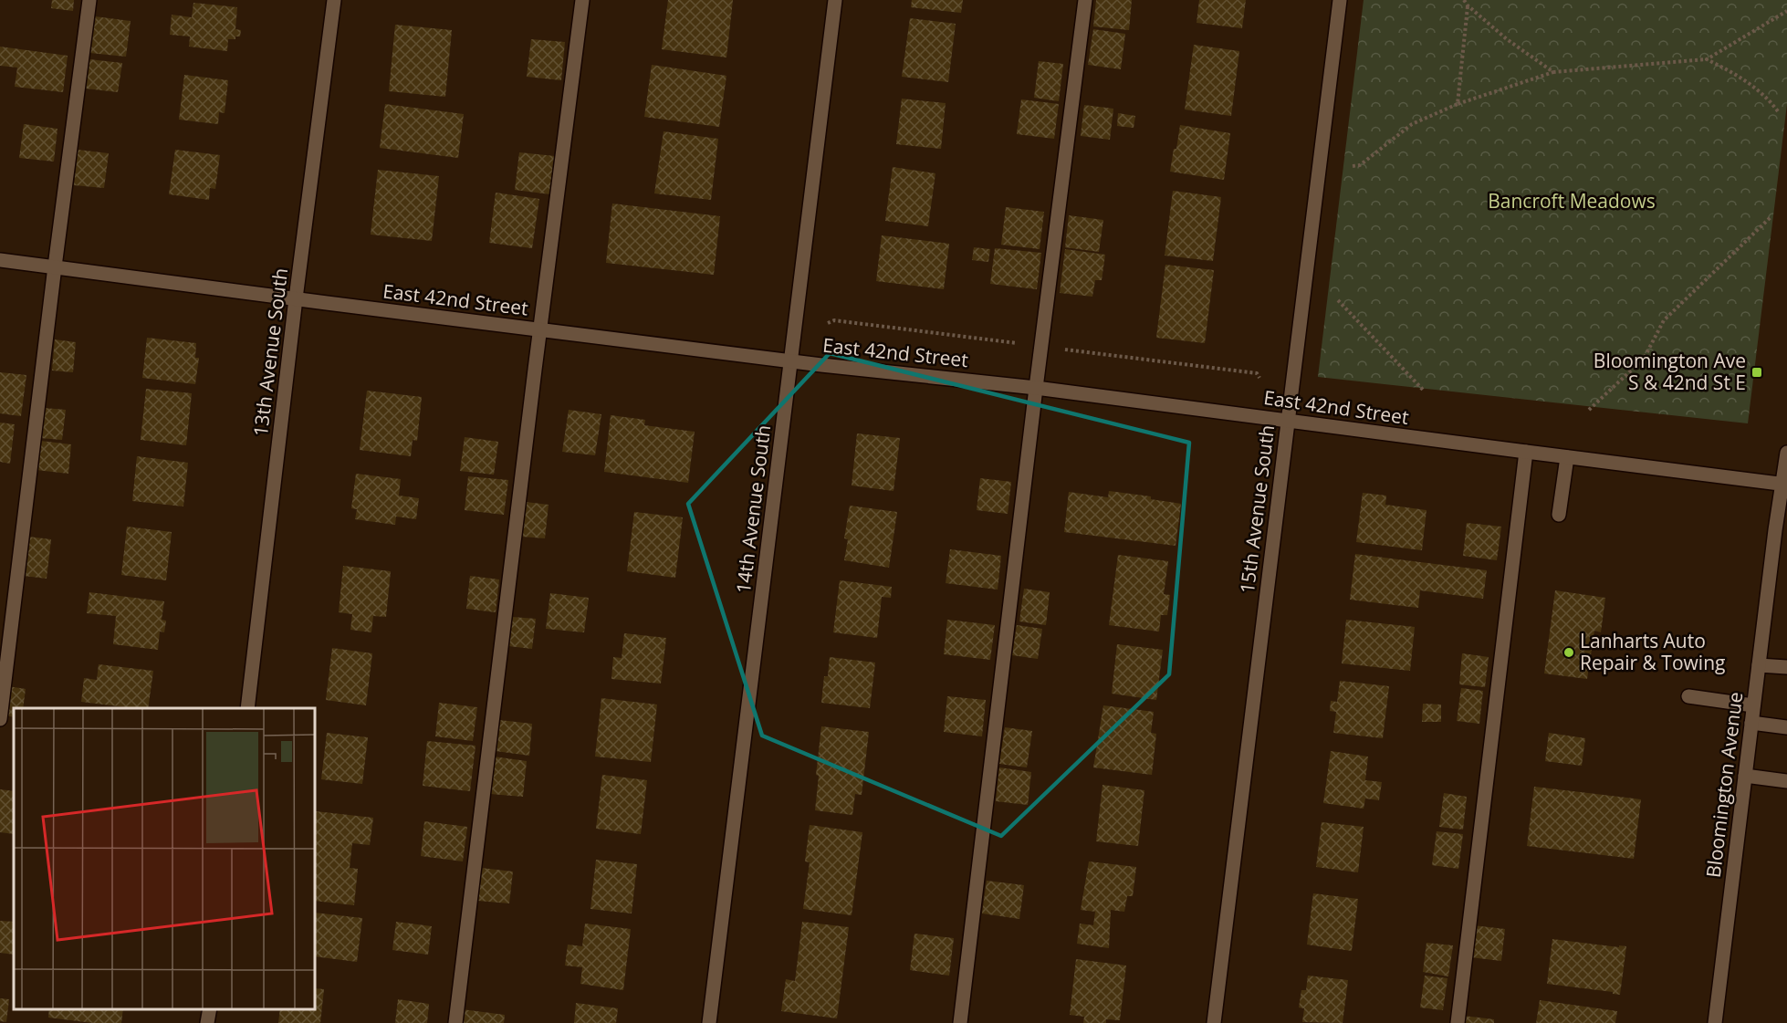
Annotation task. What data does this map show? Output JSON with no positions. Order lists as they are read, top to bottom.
{
  "streets": {
    "street": [
      "East 42nd Street",
      "13th Avenue South",
      "14th Avenue South",
      "15th Avenue South",
      "Bloomington Avenue"
    ]
  },
  "crossings": [
    ["East 42nd Street", "13th Avenue South"],
    ["East 42nd Street", "14th Avenue South"],
    ["East 42nd Street", "15th Avenue South"],
    ["East 42nd Street", "Bloomington Avenue"]
  ],
  "parks": ["Bancroft Meadows"],
  "places": {
    "transit": ["Bloomington Ave S & 42nd St E"],
    "other": ["Lanharts Auto Repair & Towing"]
  }
}
